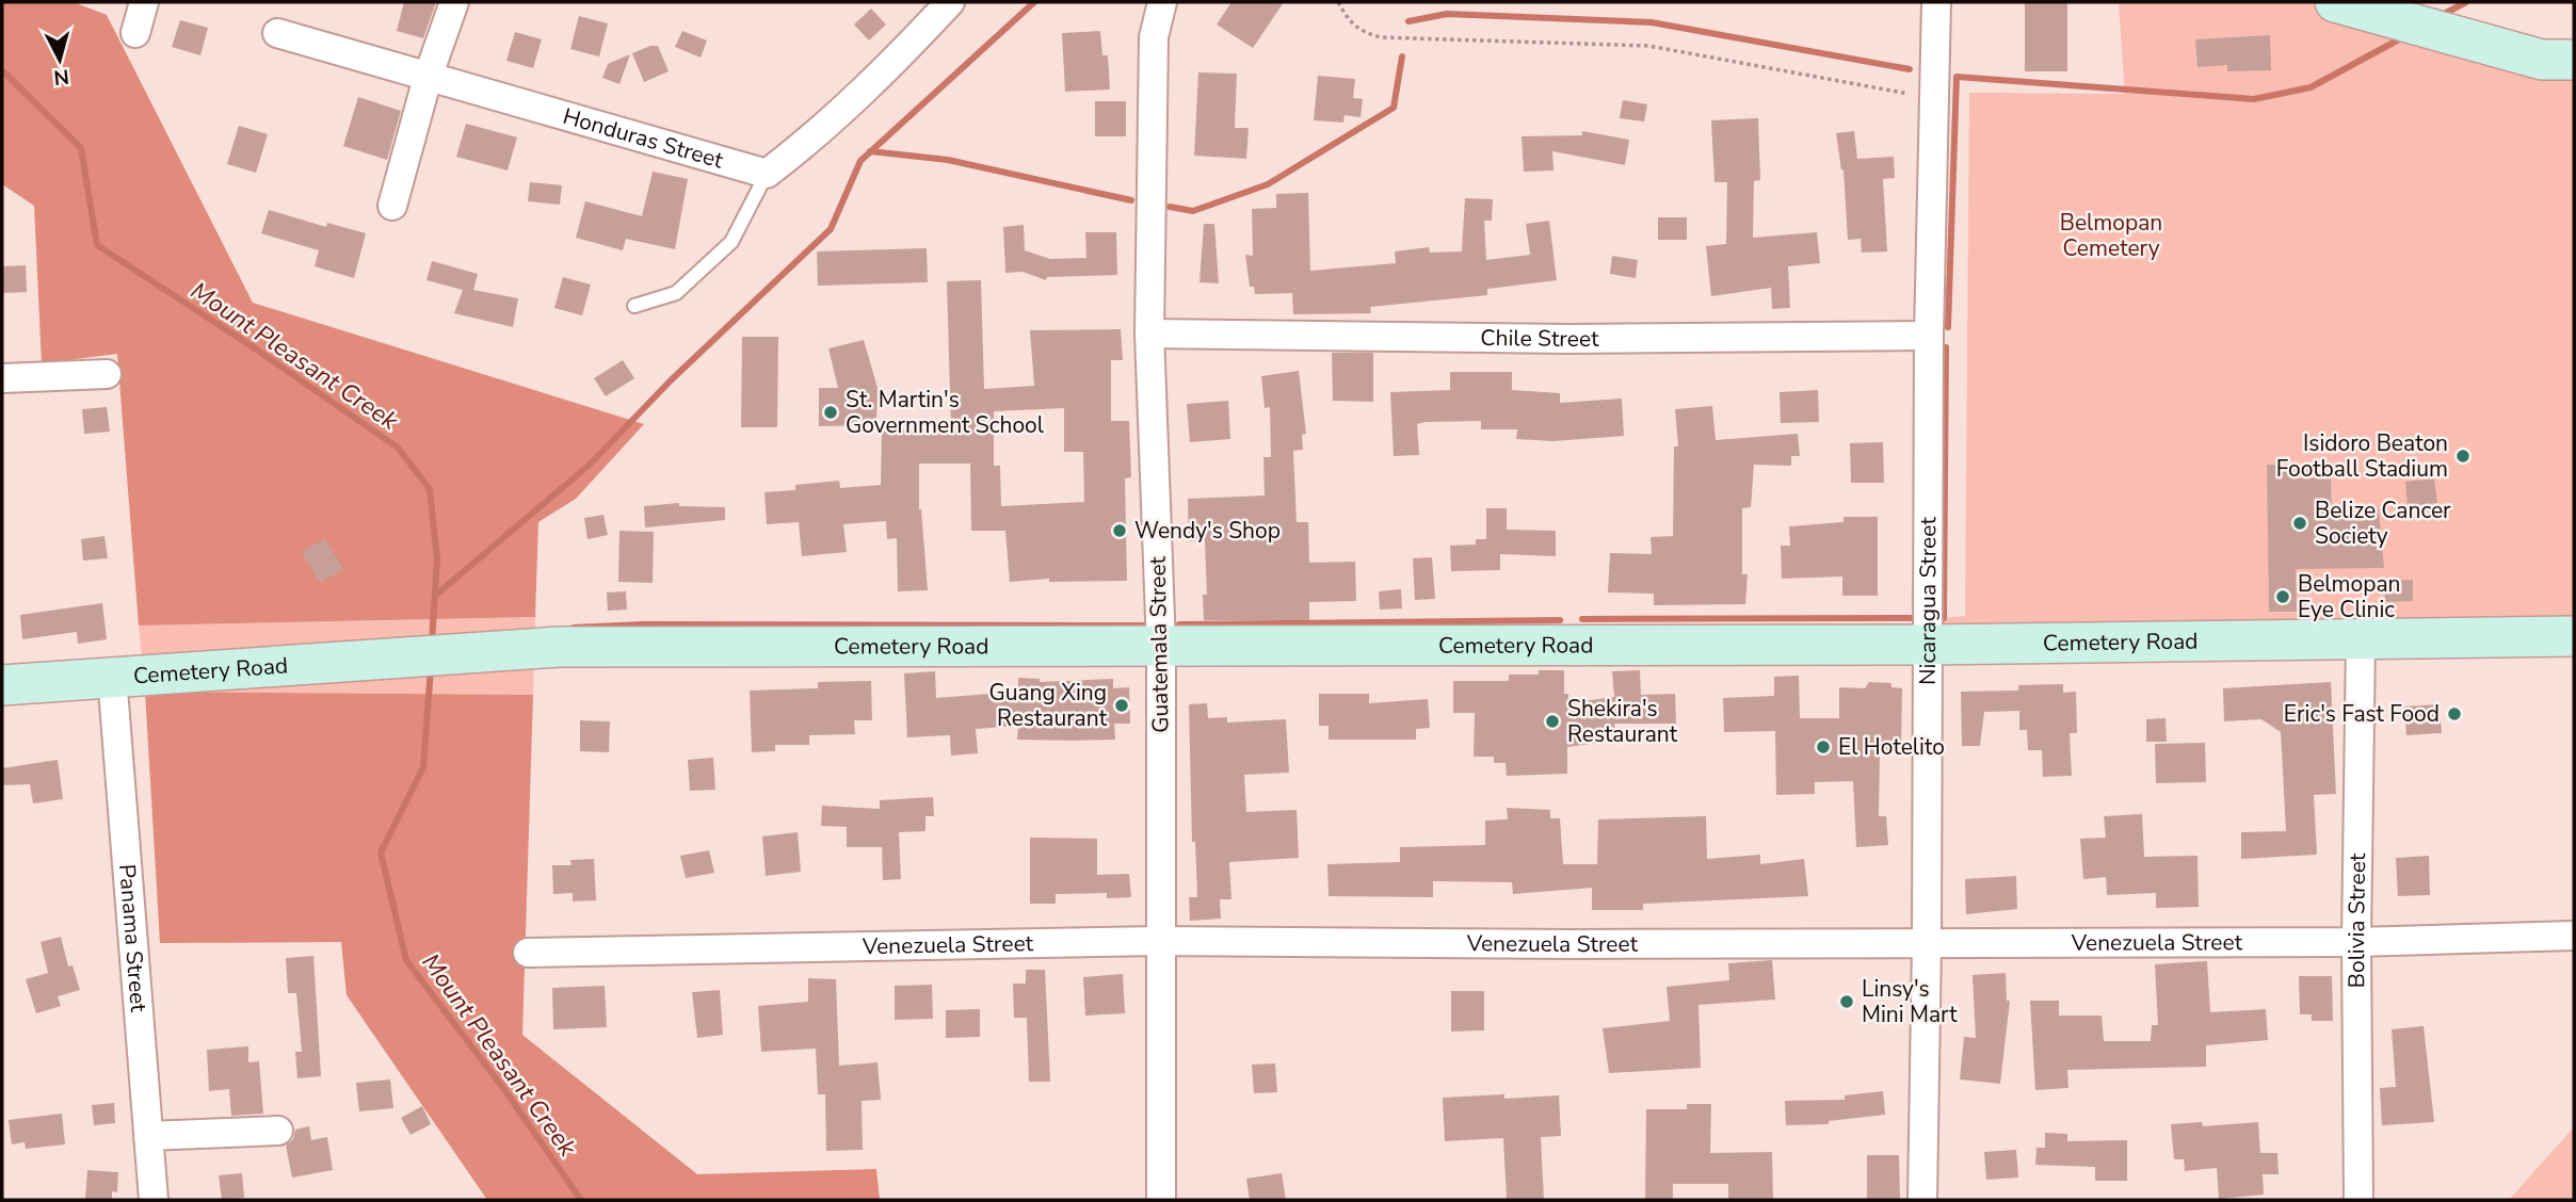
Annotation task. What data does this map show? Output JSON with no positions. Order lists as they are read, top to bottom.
{
  "streets": {
    "street": [
      "Honduras Street",
      "Chile Street",
      "Nicaragua Street",
      "Cemetery Road",
      "Guatemala Street",
      "Bolivia Street",
      "Panama Street",
      "Venezuela Street"
    ]
  },
  "crossings": [
    ["Chile Street", "Nicaragua Street"],
    ["Chile Street", "Guatemala Street"],
    ["Nicaragua Street", "Cemetery Road"],
    ["Nicaragua Street", "Venezuela Street"],
    ["Cemetery Road", "Guatemala Street"],
    ["Cemetery Road", "Bolivia Street"],
    ["Cemetery Road", "Panama Street"],
    ["Guatemala Street", "Venezuela Street"],
    ["Bolivia Street", "Venezuela Street"]
  ],
  "water": ["Mount Pleasant Creek"],
  "parks": ["Belmopan Cemetery"],
  "places": [
    "St. Martin's Government School",
    "Isidoro Beaton Football Stadium",
    "Belize Cancer Society",
    "Wendy's Shop",
    "Belmopan Eye Clinic",
    "Guang Xing Restaurant",
    "Eric's Fast Food",
    "Shekira's Restaurant",
    "El Hotelito",
    "Linsy's Mini Mart"
  ],
  "north": "bottom"
}
